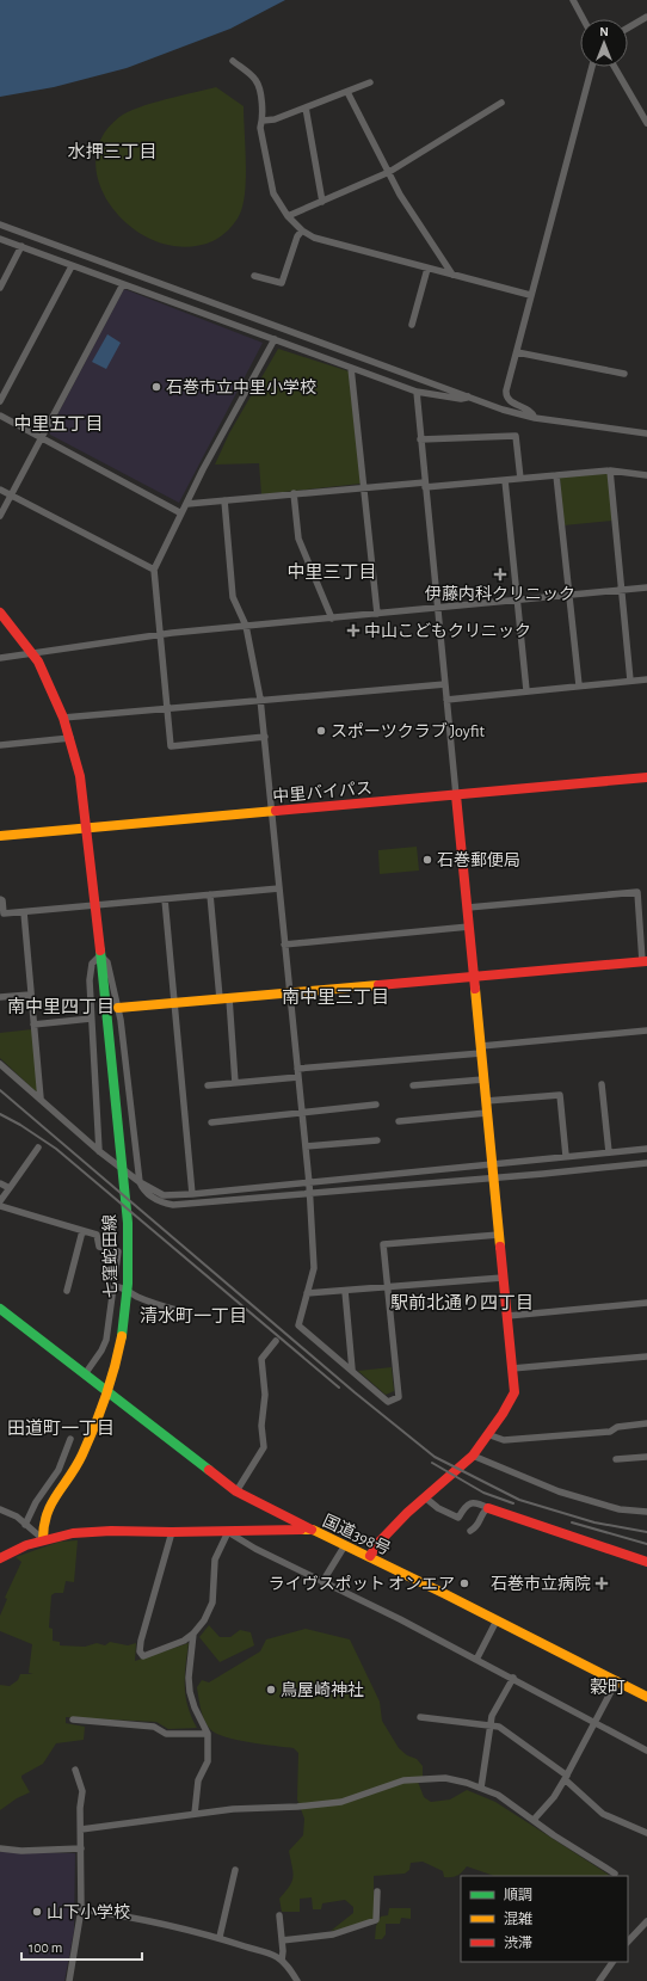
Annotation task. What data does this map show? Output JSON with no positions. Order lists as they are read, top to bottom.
{
  "streets": {
    "main road": ["中里バイパス", "七窪蛇田線", "国道398号"]
  },
  "crossings": [
    ["中里バイパス", "七窪蛇田線"],
    ["七窪蛇田線", "国道398号"]
  ],
  "districts": [
    "水押三丁目",
    "中里五丁目",
    "中里三丁目",
    "南中里三丁目",
    "南中里四丁目",
    "駅前北通り四丁目",
    "清水町一丁目",
    "田道町一丁目",
    "穀町"
  ],
  "places": {
    "other": [
      "石巻市立中里小学校",
      "スポーツクラブ Joyfit",
      "石巻郵便局",
      "ライヴスポット オンエア",
      "鳥屋崎神社",
      "山下小学校"
    ],
    "health": ["伊藤内科クリニック", "中山こどもクリニック", "石巻市立病院"]
  },
  "legend": ["順調", "混雑", "渋滞"],
  "scale_bar": "100 m",
  "north": "top"
}
